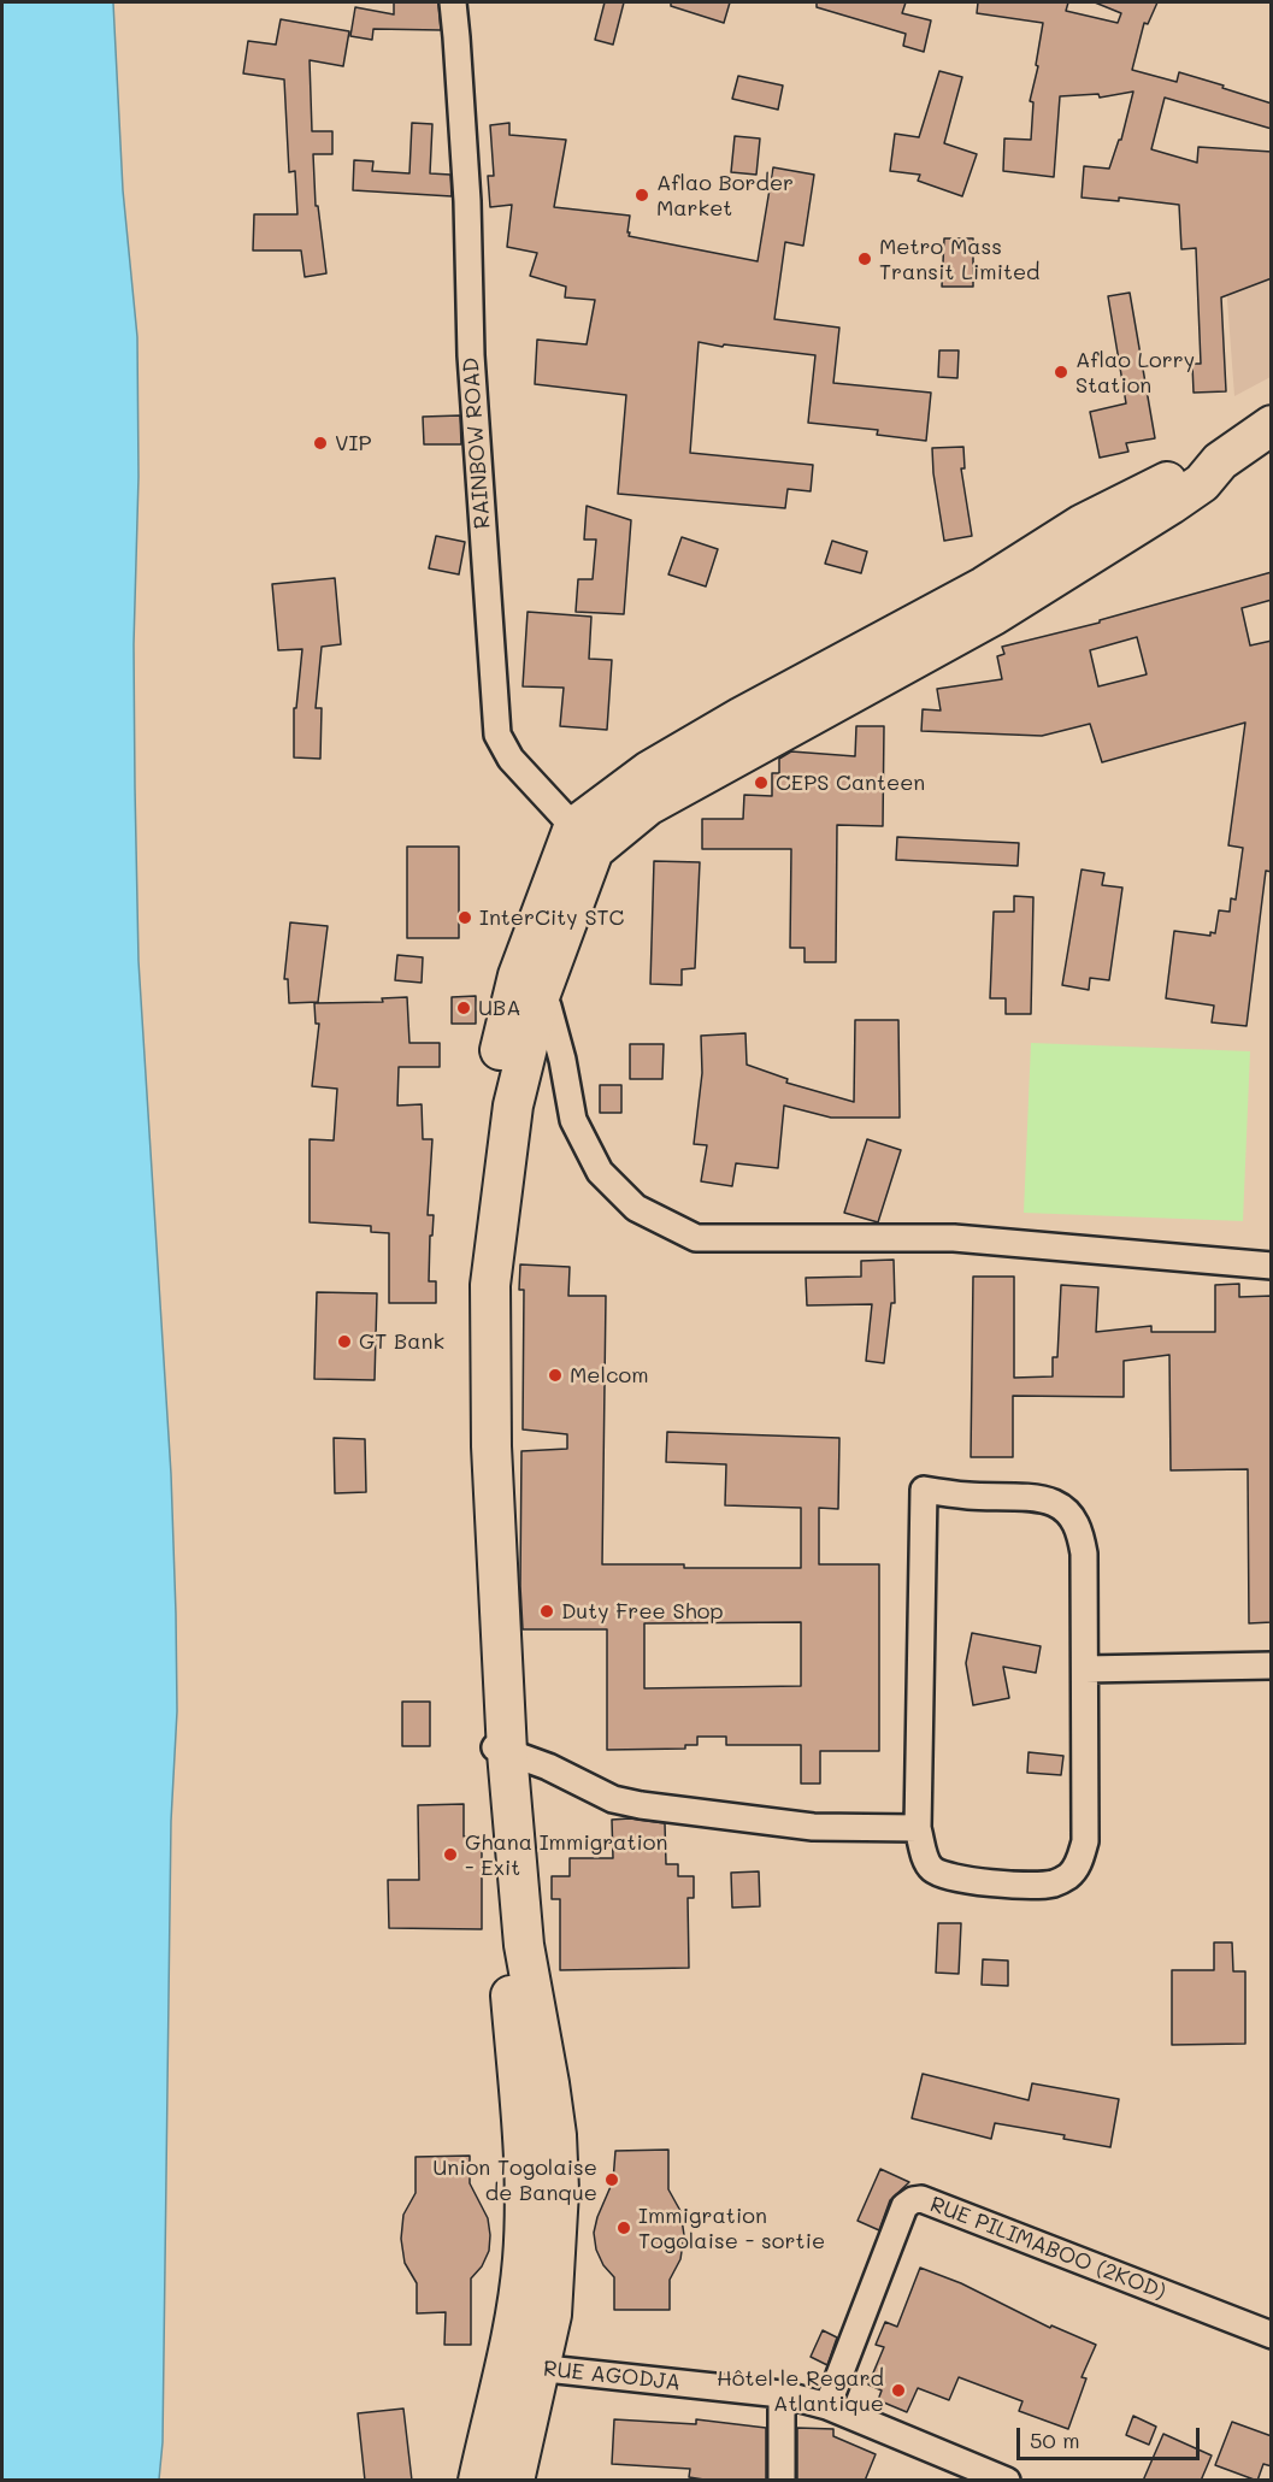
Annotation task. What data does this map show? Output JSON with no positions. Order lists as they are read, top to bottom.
{
  "streets": {
    "street": ["RAINBOW ROAD", "RUE PILIMABOO (2KOD)", "RUE AGODJA"]
  },
  "crossings": [
    ["RUE PILIMABOO (2KOD)", "RUE AGODJA"]
  ],
  "places": [
    "Aflao Border Market",
    "Metro Mass Transit Limited",
    "Aflao Lorry Station",
    "VIP",
    "CEPS Canteen",
    "InterCity STC",
    "UBA",
    "GT Bank",
    "Melcom",
    "Duty Free Shop",
    "Ghana Immigration - Exit",
    "Union Togolaise de Banque",
    "Immigration Togolaise - sortie",
    "Hôtel le Regard Atlantique"
  ],
  "scale_bar": "50 m"
}
